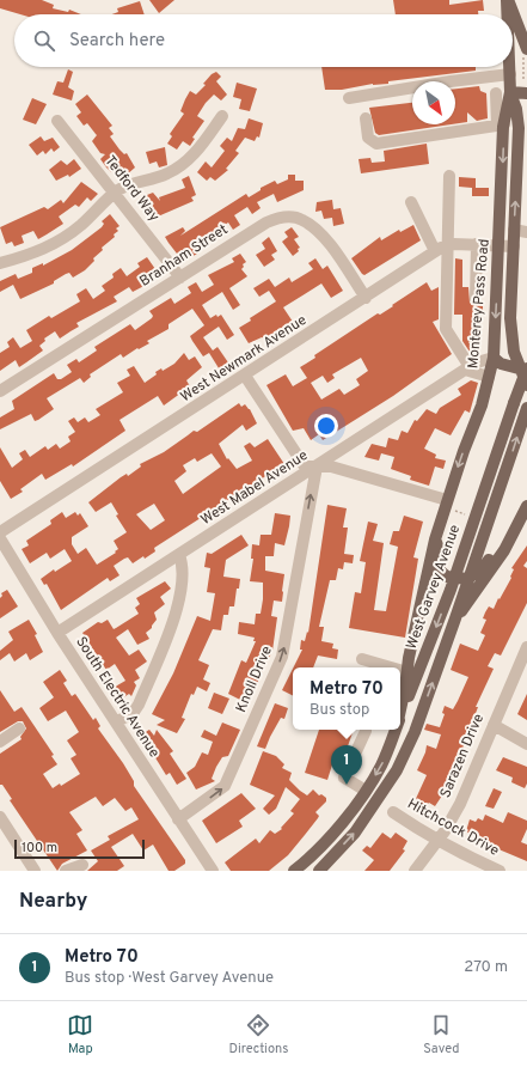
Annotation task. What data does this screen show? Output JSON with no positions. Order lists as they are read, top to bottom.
{
  "streets": {
    "main road": ["Monterey Pass Road", "West Garvey Avenue"],
    "street": [
      "Tedford Way",
      "Branham Street",
      "West Newmark Avenue",
      "West Mabel Avenue",
      "Knoll Drive",
      "South Electric Avenue",
      "Sarazen Drive",
      "Hitchcock Drive"
    ]
  },
  "crossings": [
    ["Tedford Way", "Branham Street"],
    ["Branham Street", "West Newmark Avenue"],
    ["Monterey Pass Road", "West Newmark Avenue"],
    ["Monterey Pass Road", "West Mabel Avenue"],
    ["Monterey Pass Road", "West Garvey Avenue"],
    ["West Mabel Avenue", "Knoll Drive"],
    ["West Mabel Avenue", "South Electric Avenue"],
    ["Knoll Drive", "South Electric Avenue"],
    ["Sarazen Drive", "Hitchcock Drive"]
  ],
  "one_way": ["Knoll Drive"],
  "scale_bar": "100 m",
  "north": "bottom right",
  "page": {
    "search": "Search here",
    "popup": ["Metro 70", "Bus stop"],
    "pins": "1",
    "scale": "100 m",
    "heading": "Nearby",
    "list": [
      {
        "mark": "1",
        "name": "Metro 70",
        "note": "Bus stop · West Garvey Avenue",
        "value": "270 m"
      }
    ],
    "nav": ["Map", "Directions", "Saved"]
  }
}
